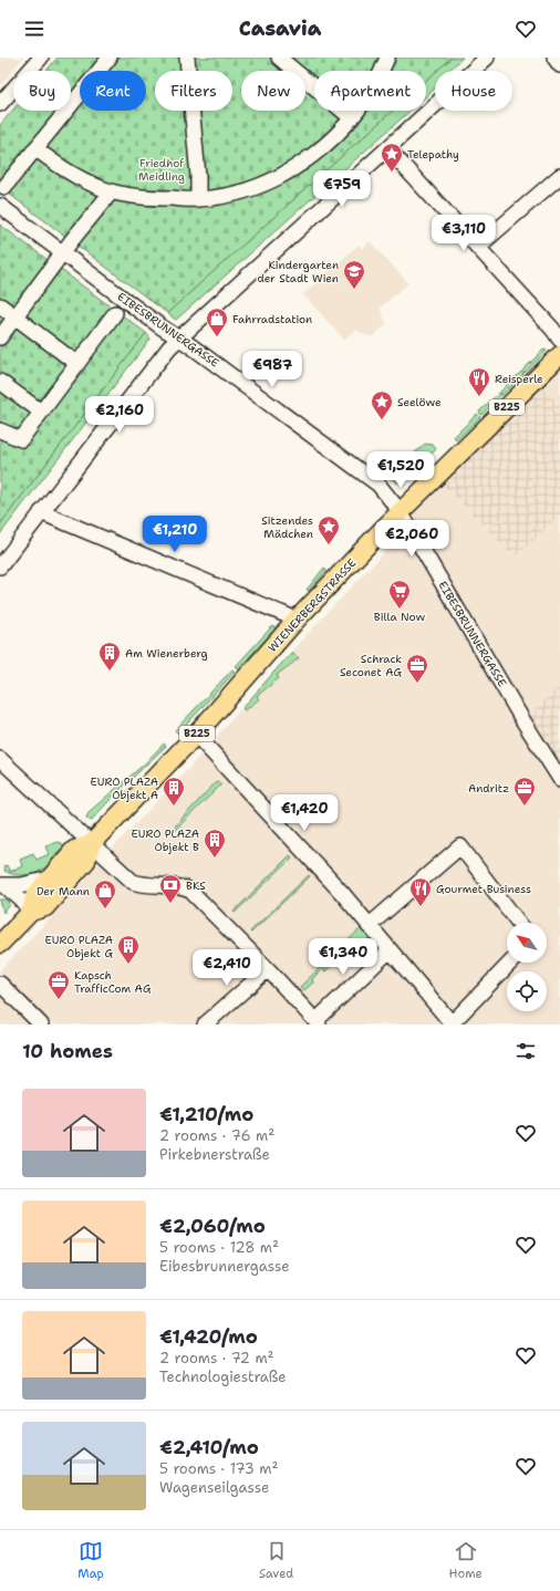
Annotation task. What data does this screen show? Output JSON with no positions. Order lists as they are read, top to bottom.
{
  "streets": {
    "main road": ["B225", "WIENERBERGSTRASSE"],
    "street": ["EIBESBRUNNERGASSE"]
  },
  "crossings": [
    ["EIBESBRUNNERGASSE", "WIENERBERGSTRASSE"]
  ],
  "parks": ["Friedhof Meidling"],
  "places": {
    "place": ["Telepathy", "Seelöwe", "Sitzendes Mädchen"],
    "school or university": ["Kindergarten der Stadt Wien"],
    "shop": ["Fahrradstation", "Der Mann"],
    "restaurant": ["Reisperle", "Gourmet Business"],
    "supermarket": ["Billa Now"],
    "building": [
      "Am Wienerberg",
      "EURO PLAZA Objekt A",
      "EURO PLAZA Objekt B",
      "EURO PLAZA Objekt G"
    ],
    "office": ["Schrack Seconet AG", "Andritz", "Kapsch TrafficCom AG"],
    "bank": ["BKS"]
  },
  "north": "top left",
  "page": {
    "header": "Casavia",
    "chip": [
      "Buy",
      "Rent",
      "Filters",
      "New",
      "Apartment",
      "House"
    ],
    "price": [
      "€759",
      "€3,110",
      "€987",
      "€2,160",
      "€1,520",
      "€1,210",
      "€2,060",
      "€1,420",
      "€1,340",
      "€2,410"
    ],
    "heading": "10 homes",
    "list": [
      {
        "name": "€1,210/mo",
        "note": "2 rooms · 76 m² · Pirkebnerstraße"
      },
      {
        "name": "€2,060/mo",
        "note": "5 rooms · 128 m² · Eibesbrunnergasse"
      },
      {
        "name": "€1,420/mo",
        "note": "2 rooms · 72 m² · Technologiestraße"
      },
      {
        "name": "€2,410/mo",
        "note": "5 rooms · 173 m² · Wagenseilgasse"
      }
    ],
    "tabs": ["Map", "Saved", "Home"]
  }
}
